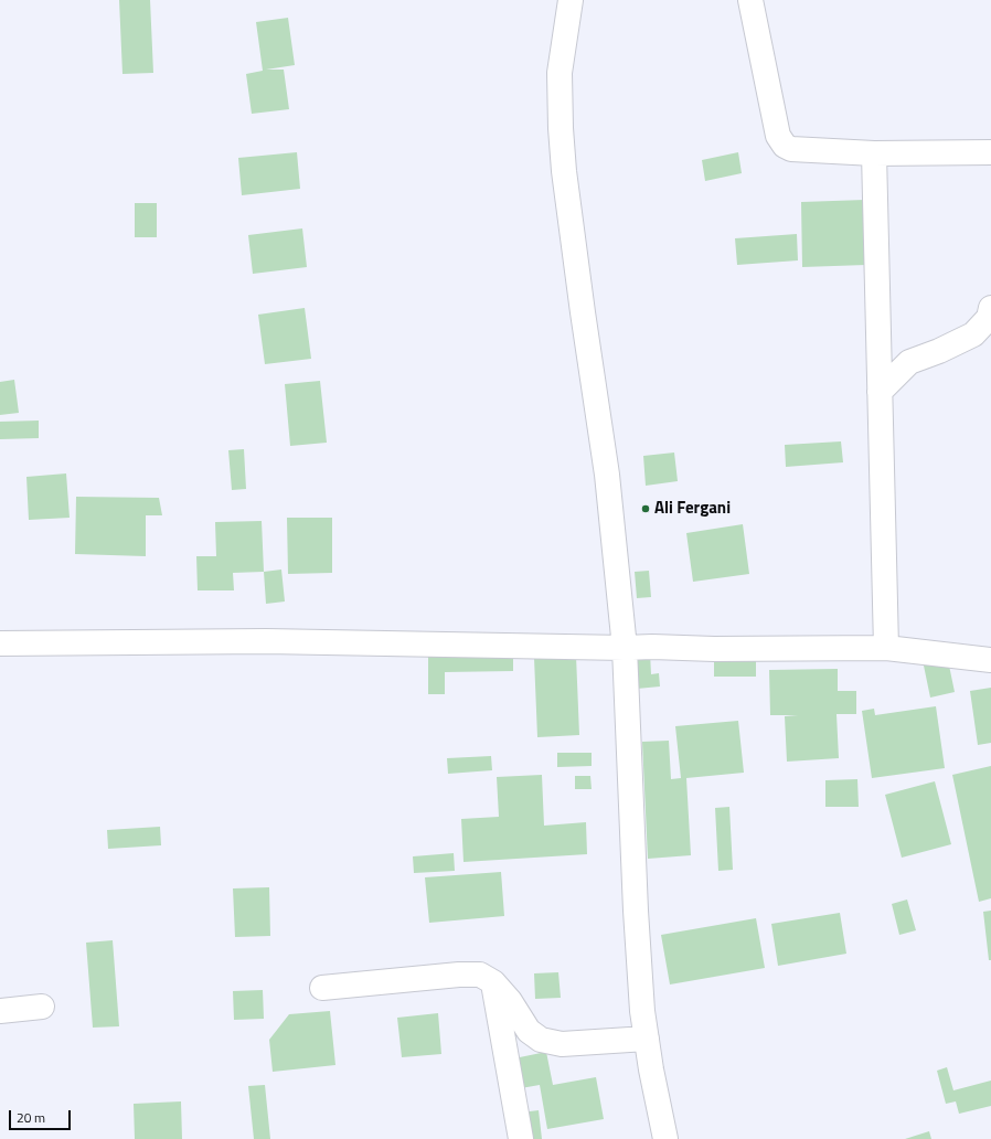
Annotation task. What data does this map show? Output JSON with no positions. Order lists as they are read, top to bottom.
{
  "places": ["Ali Fergani"],
  "scale_bar": "20 m"
}
